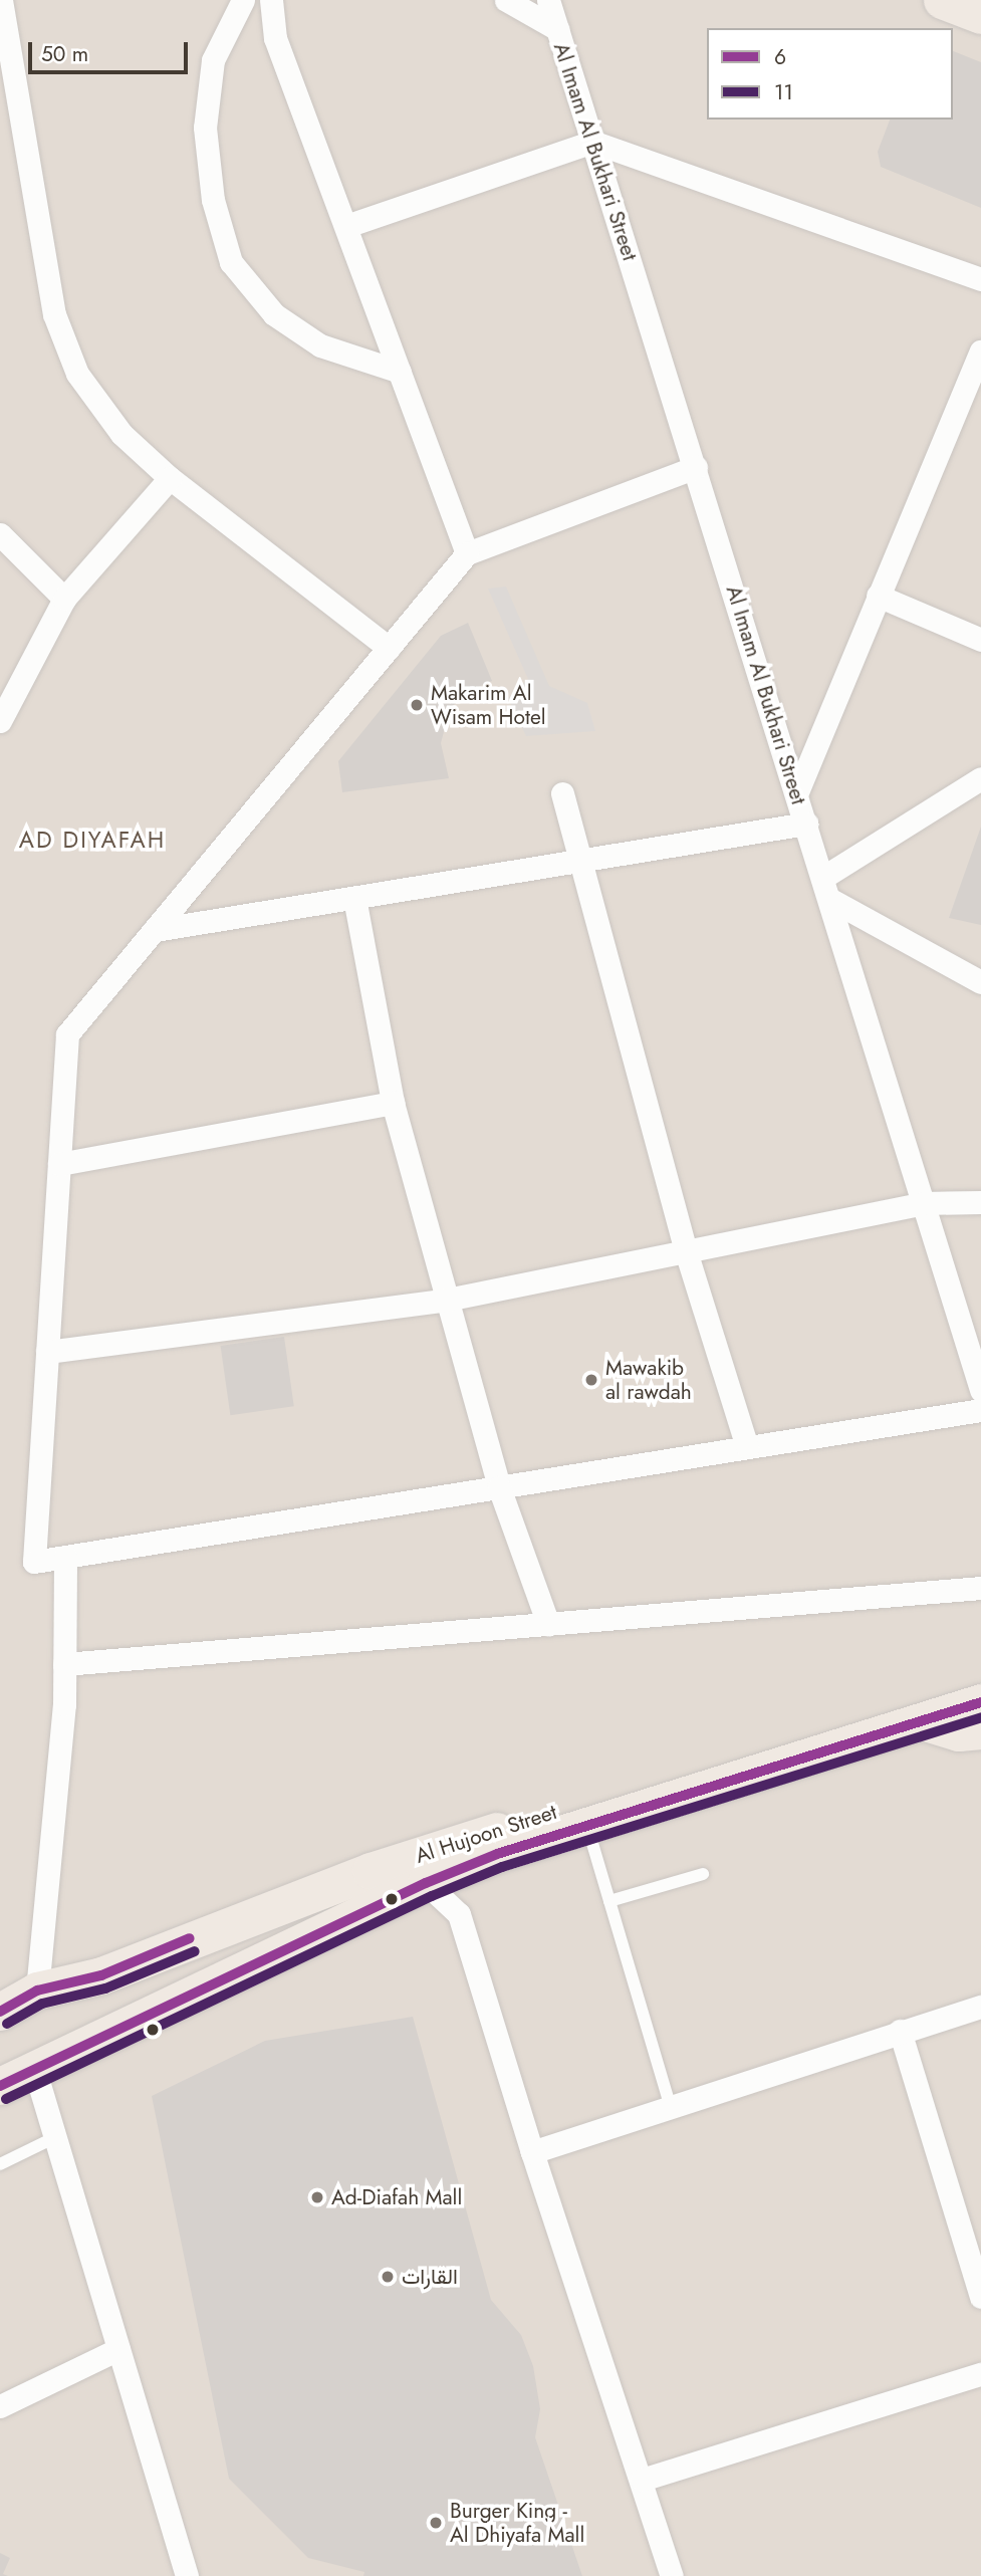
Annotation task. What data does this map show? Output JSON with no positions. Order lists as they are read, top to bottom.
{
  "streets": {
    "main road": ["Al Hujoon Street"],
    "street": ["Al Imam Al Bukhari Street"]
  },
  "districts": ["AD DIYAFAH"],
  "places": [
    "Makarim Al Wisam Hotel",
    "Mawakib al rawdah",
    "Ad-Diafah Mall",
    "القارات",
    "Burger King - Al Dhiyafa Mall"
  ],
  "lines": ["transit line 6", "transit line 11"],
  "legend": ["6", "11"],
  "scale_bar": "50 m"
}
